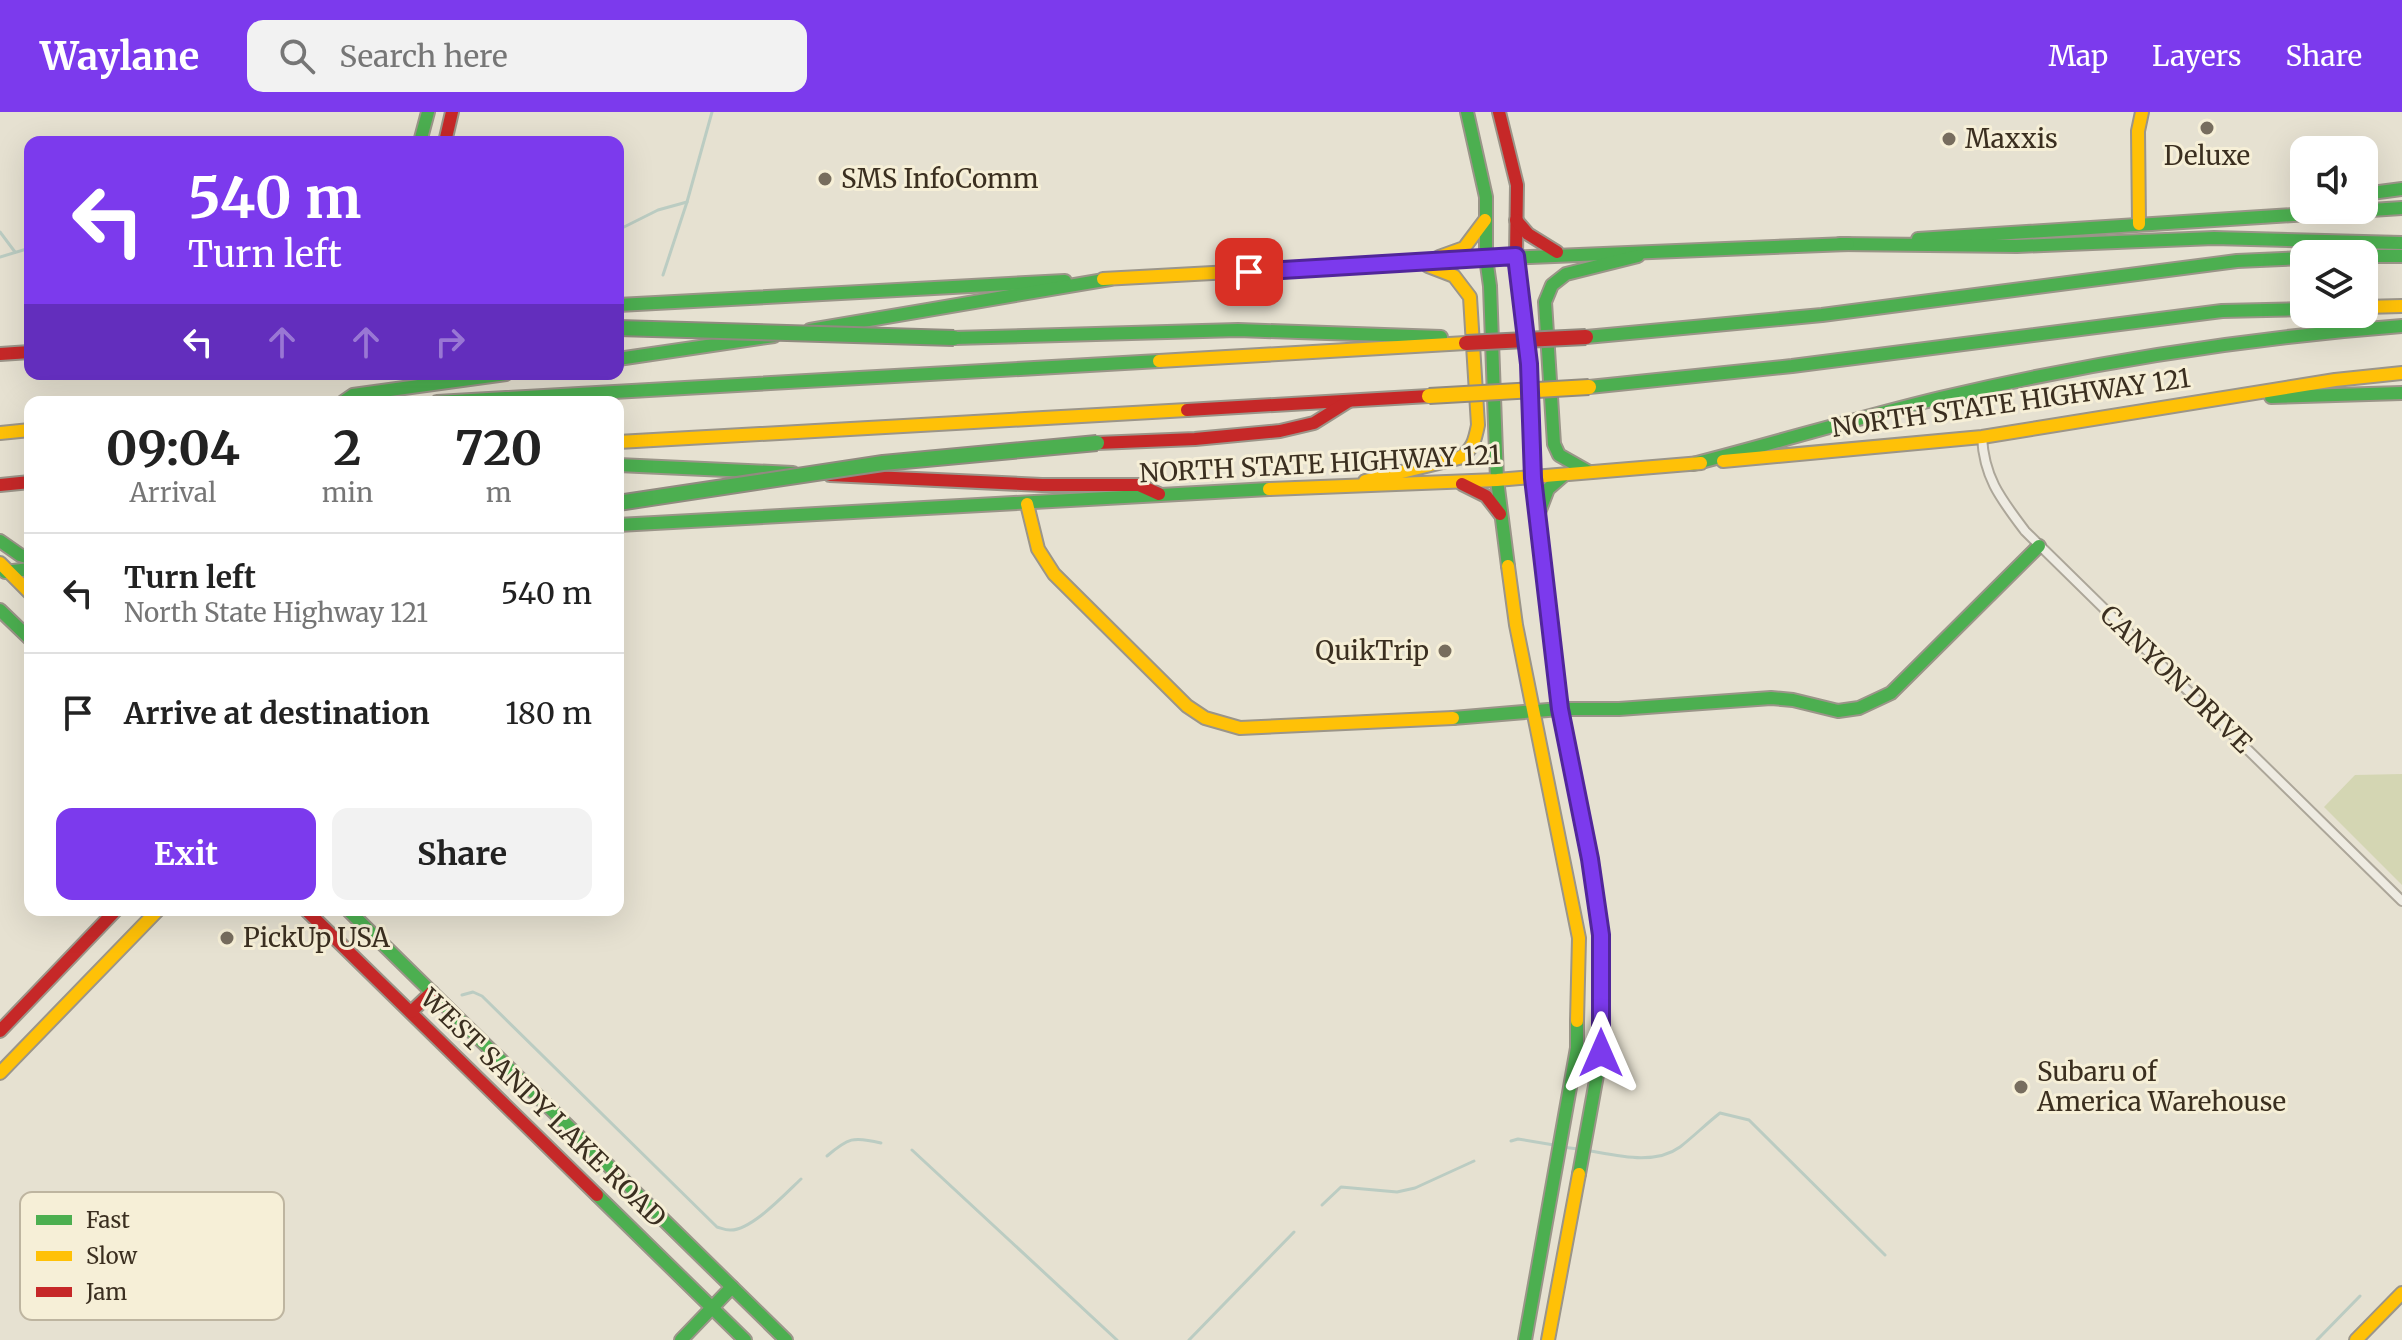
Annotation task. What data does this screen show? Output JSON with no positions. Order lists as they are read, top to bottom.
{
  "streets": {
    "main road": ["NORTH STATE HIGHWAY 121", "WEST SANDY LAKE ROAD"],
    "street": ["CANYON DRIVE"]
  },
  "crossings": [
    ["NORTH STATE HIGHWAY 121", "CANYON DRIVE"]
  ],
  "places": [
    "Deluxe",
    "Maxxis",
    "SMS InfoComm",
    "QuikTrip",
    "PickUp USA",
    "Subaru of America Warehouse"
  ],
  "legend": ["Fast", "Slow", "Jam"],
  "page": {
    "header": "Waylane",
    "search": "Search here",
    "nav": ["Map", "Layers", "Share"],
    "turn": ["540 m", "Turn left"],
    "eta": [
      "09:04",
      "Arrival",
      "2",
      "min",
      "720",
      "m"
    ],
    "list": [
      {
        "name": "Turn left",
        "note": "North State Highway 121",
        "value": "540 m"
      },
      {
        "name": "Arrive at destination",
        "value": "180 m"
      }
    ],
    "buttons": ["Exit", "Share"]
  }
}
